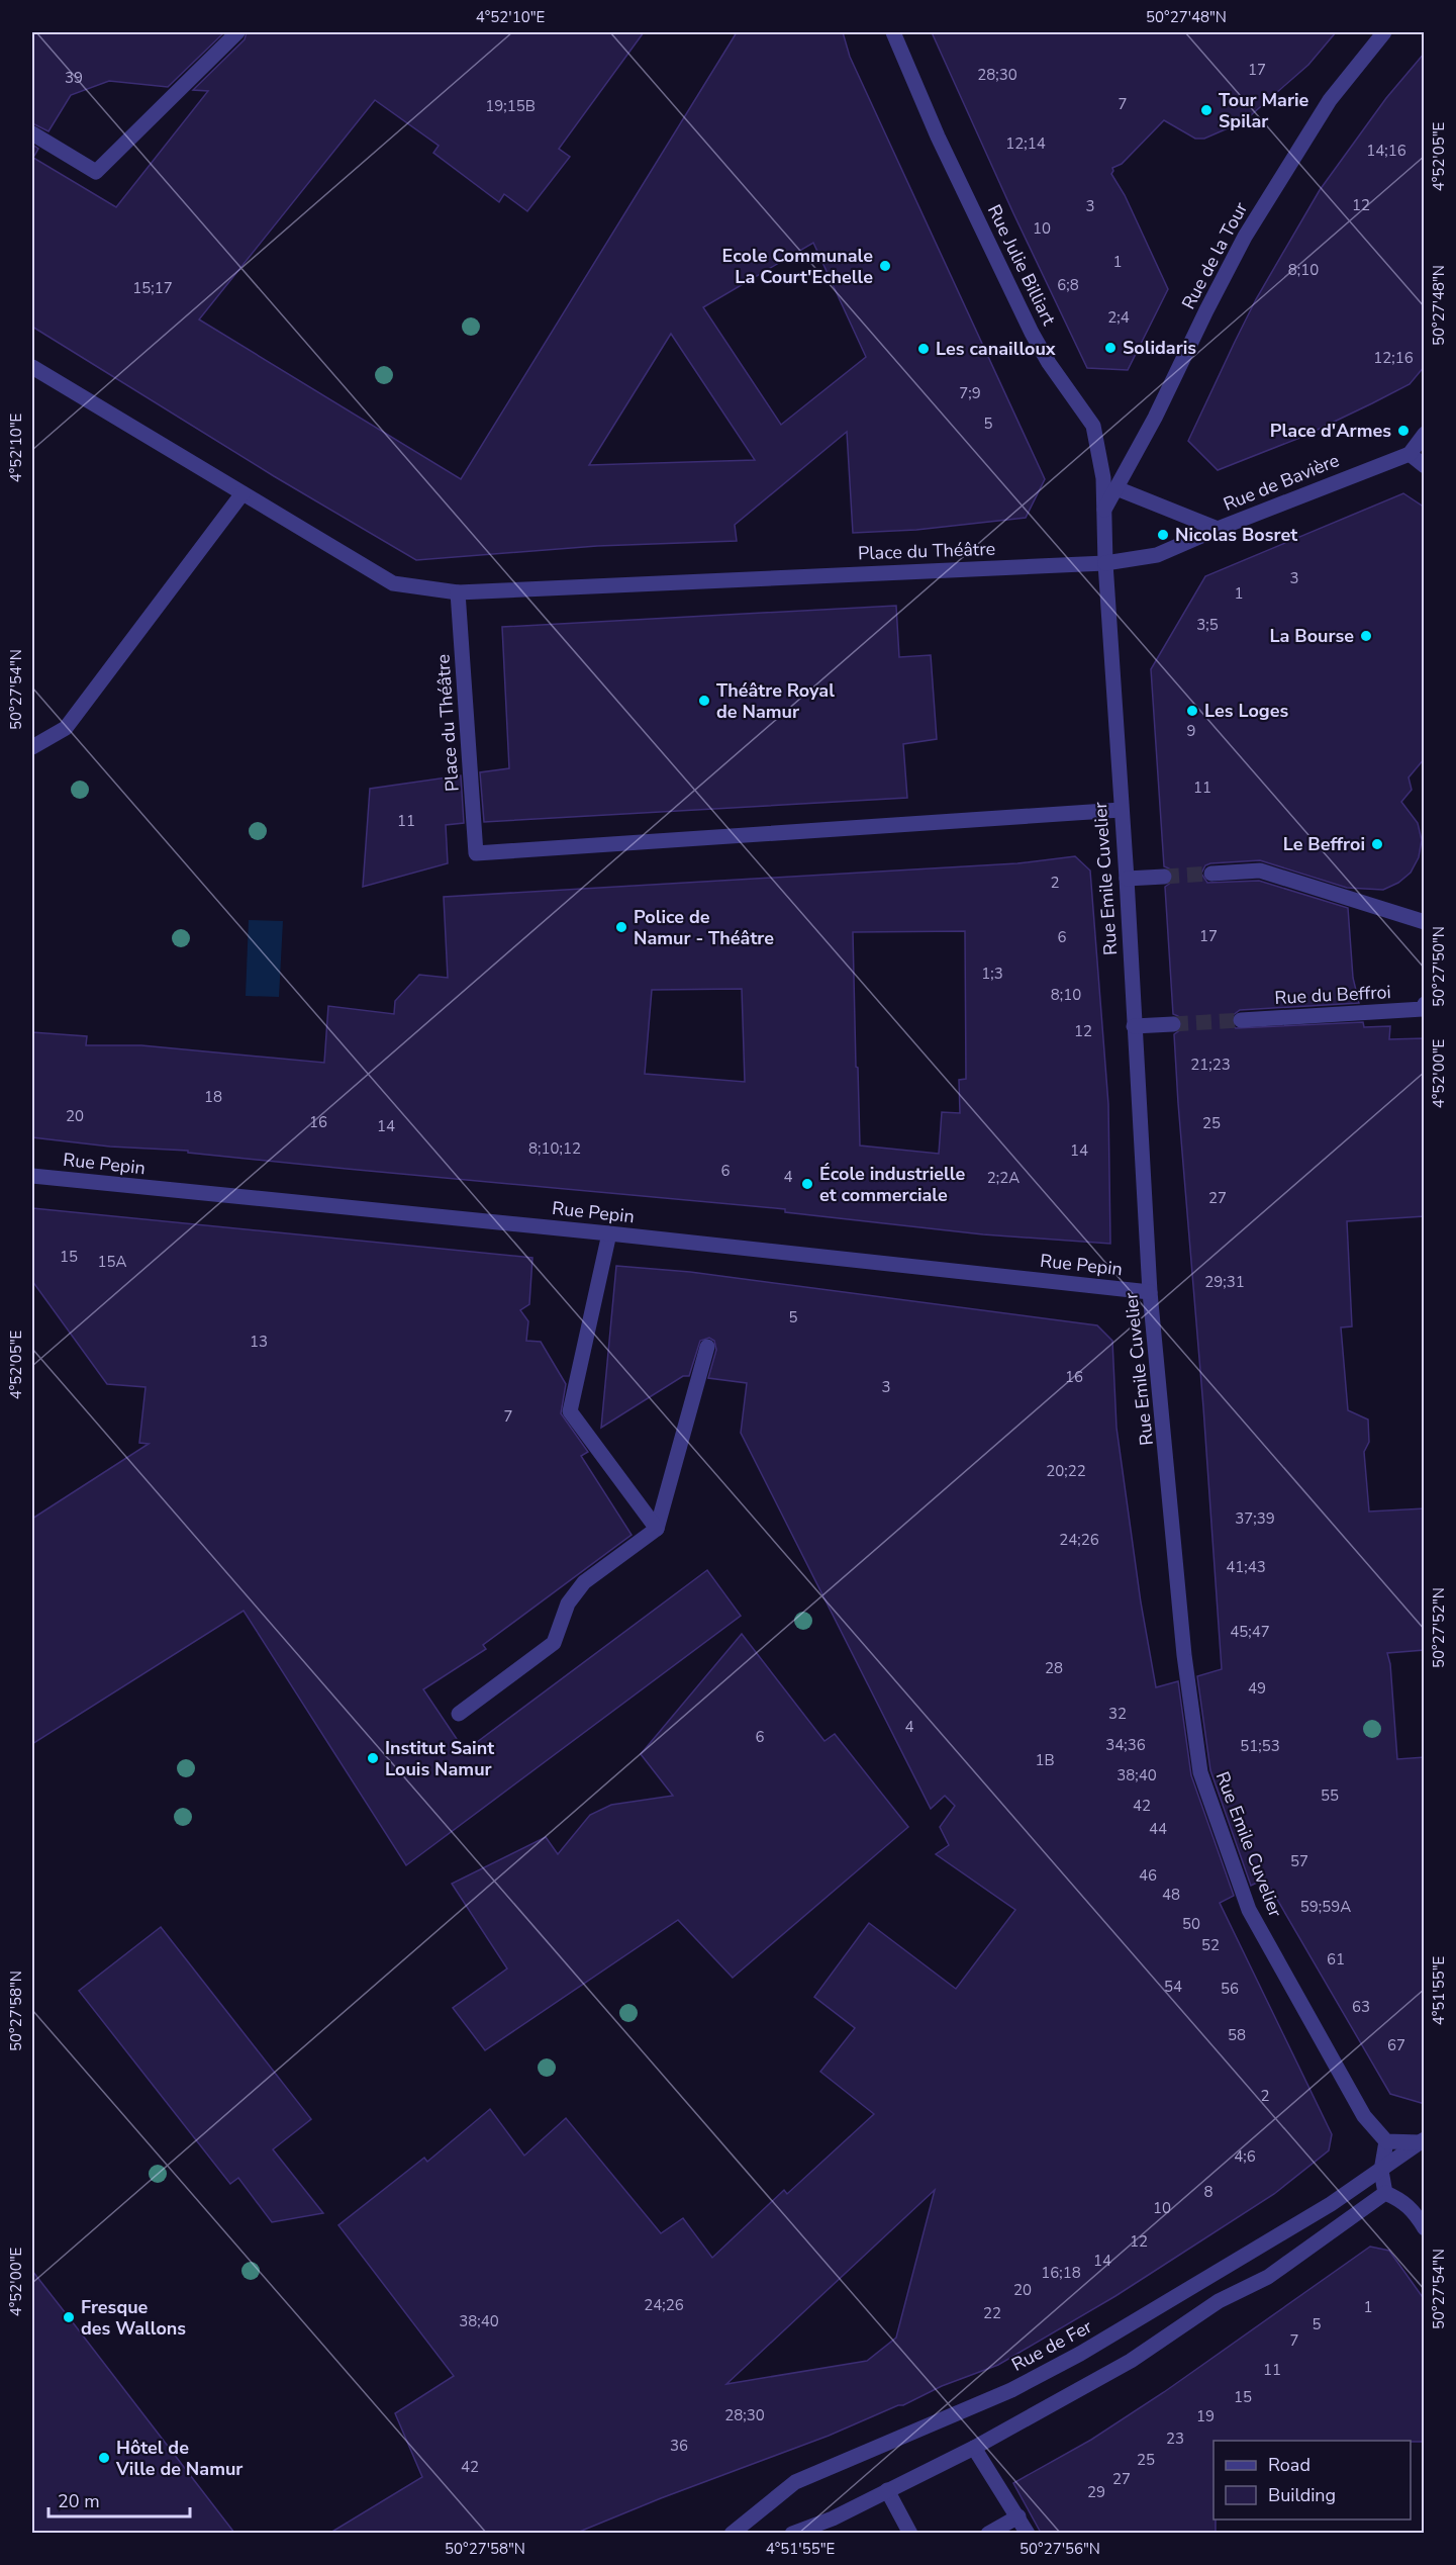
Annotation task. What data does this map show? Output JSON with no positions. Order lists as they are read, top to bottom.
{
  "streets": {
    "street": [
      "Rue de la Tour",
      "Rue Julie Billiart",
      "Rue de Bavière",
      "Place du Théâtre",
      "Rue Emile Cuvelier",
      "Rue du Beffroi",
      "Rue Pepin",
      "Rue de Fer"
    ]
  },
  "crossings": [
    ["Rue de la Tour", "Rue Julie Billiart"],
    ["Rue de la Tour", "Rue de Bavière"],
    ["Rue de la Tour", "Rue Emile Cuvelier"],
    ["Rue Julie Billiart", "Rue Emile Cuvelier"],
    ["Rue de Bavière", "Place du Théâtre"],
    ["Rue de Bavière", "Rue Emile Cuvelier"],
    ["Place du Théâtre", "Rue Emile Cuvelier"],
    ["Rue Emile Cuvelier", "Rue Pepin"]
  ],
  "places": [
    "Tour Marie Spilar",
    "Ecole Communale La Court'Echelle",
    "Solidaris",
    "Les canailloux",
    "Place d'Armes",
    "Nicolas Bosret",
    "La Bourse",
    "Théâtre Royal de Namur",
    "Les Loges",
    "Le Beffroi",
    "Police de Namur - Théâtre",
    "École industrielle et commerciale",
    "Institut Saint Louis Namur",
    "Fresque des Wallons",
    "Hôtel de Ville de Namur"
  ],
  "house_numbers": [
    "17",
    "28;30",
    "39",
    "7",
    "19;15B",
    "12;14",
    "14;16",
    "12",
    "3",
    "10",
    "1",
    "8;10",
    "6;8",
    "15;17",
    "2;4",
    "12;16",
    "7;9",
    "5",
    "3",
    "1",
    "3;5",
    "9",
    "11",
    "11",
    "2",
    "17",
    "6",
    "1;3",
    "8;10",
    "12",
    "21;23",
    "18",
    "20",
    "16",
    "25",
    "14",
    "8;10;12",
    "14",
    "6",
    "4",
    "2;2A",
    "27",
    "15",
    "15A",
    "29;31",
    "5",
    "13",
    "16",
    "3",
    "7",
    "20;22",
    "37;39",
    "24;26",
    "41;43",
    "45;47",
    "28",
    "49",
    "32",
    "4",
    "6",
    "34;36",
    "51;53",
    "1B",
    "38;40",
    "55",
    "42",
    "44",
    "57",
    "46",
    "48",
    "59;59A",
    "50",
    "52",
    "61",
    "54",
    "56",
    "63",
    "58",
    "67",
    "2",
    "4;6",
    "8",
    "10",
    "12",
    "14",
    "16;18",
    "20",
    "24;26",
    "1",
    "22",
    "38;40",
    "5",
    "7",
    "11",
    "15",
    "28;30",
    "19",
    "23",
    "36",
    "25",
    "42",
    "27",
    "29"
  ],
  "legend": ["Road", "Building"],
  "scale_bar": "20 m",
  "coordinates": [
    "4°52'10\"E",
    "50°27'48\"N",
    "4°52'05\"E",
    "50°27'54\"N",
    "50°27'50\"N",
    "4°52'00\"E",
    "50°27'52\"N",
    "4°51'55\"E",
    "50°27'58\"N",
    "50°27'56\"N"
  ]
}
